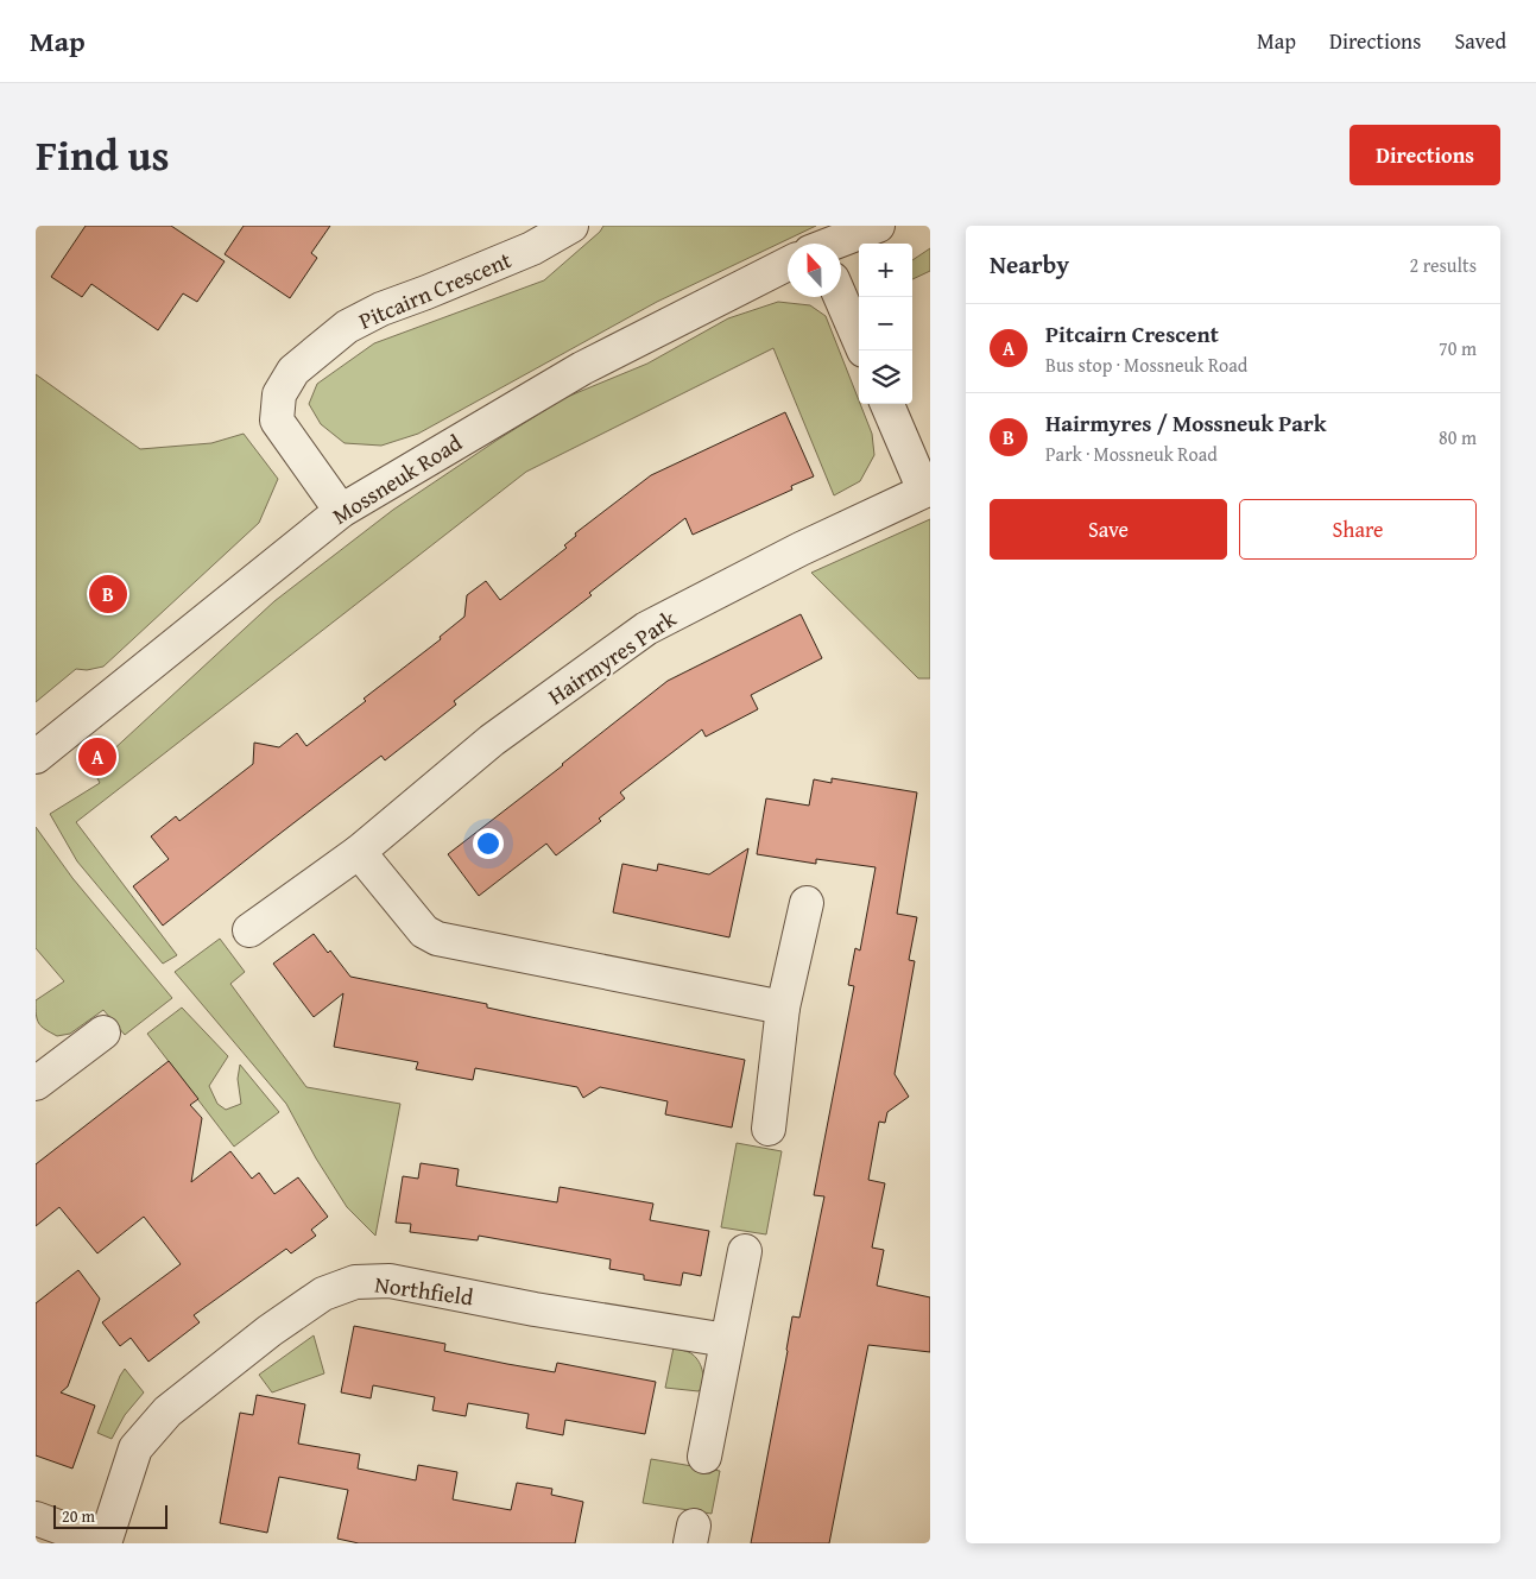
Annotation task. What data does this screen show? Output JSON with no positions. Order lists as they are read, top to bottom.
{
  "streets": {
    "street": [
      "Pitcairn Crescent",
      "Mossneuk Road",
      "Hairmyres Park",
      "Northfield"
    ]
  },
  "crossings": [
    ["Pitcairn Crescent", "Mossneuk Road"]
  ],
  "scale_bar": "20 m",
  "north": "top",
  "page": {
    "header": "Map",
    "nav": ["Map", "Directions", "Saved"],
    "title": "Find us",
    "buttons": [
      "Directions",
      ["Save", "Share"]
    ],
    "heading": ["Nearby", "2 results"],
    "map_buttons": ["+", "−"],
    "list": [
      {
        "mark": "A",
        "name": "Pitcairn Crescent",
        "note": "Bus stop · Mossneuk Road",
        "value": "70 m"
      },
      {
        "mark": "B",
        "name": "Hairmyres / Mossneuk Park",
        "note": "Park · Mossneuk Road",
        "value": "80 m"
      }
    ],
    "pins": ["B", "A"],
    "scale": "20 m"
  }
}
